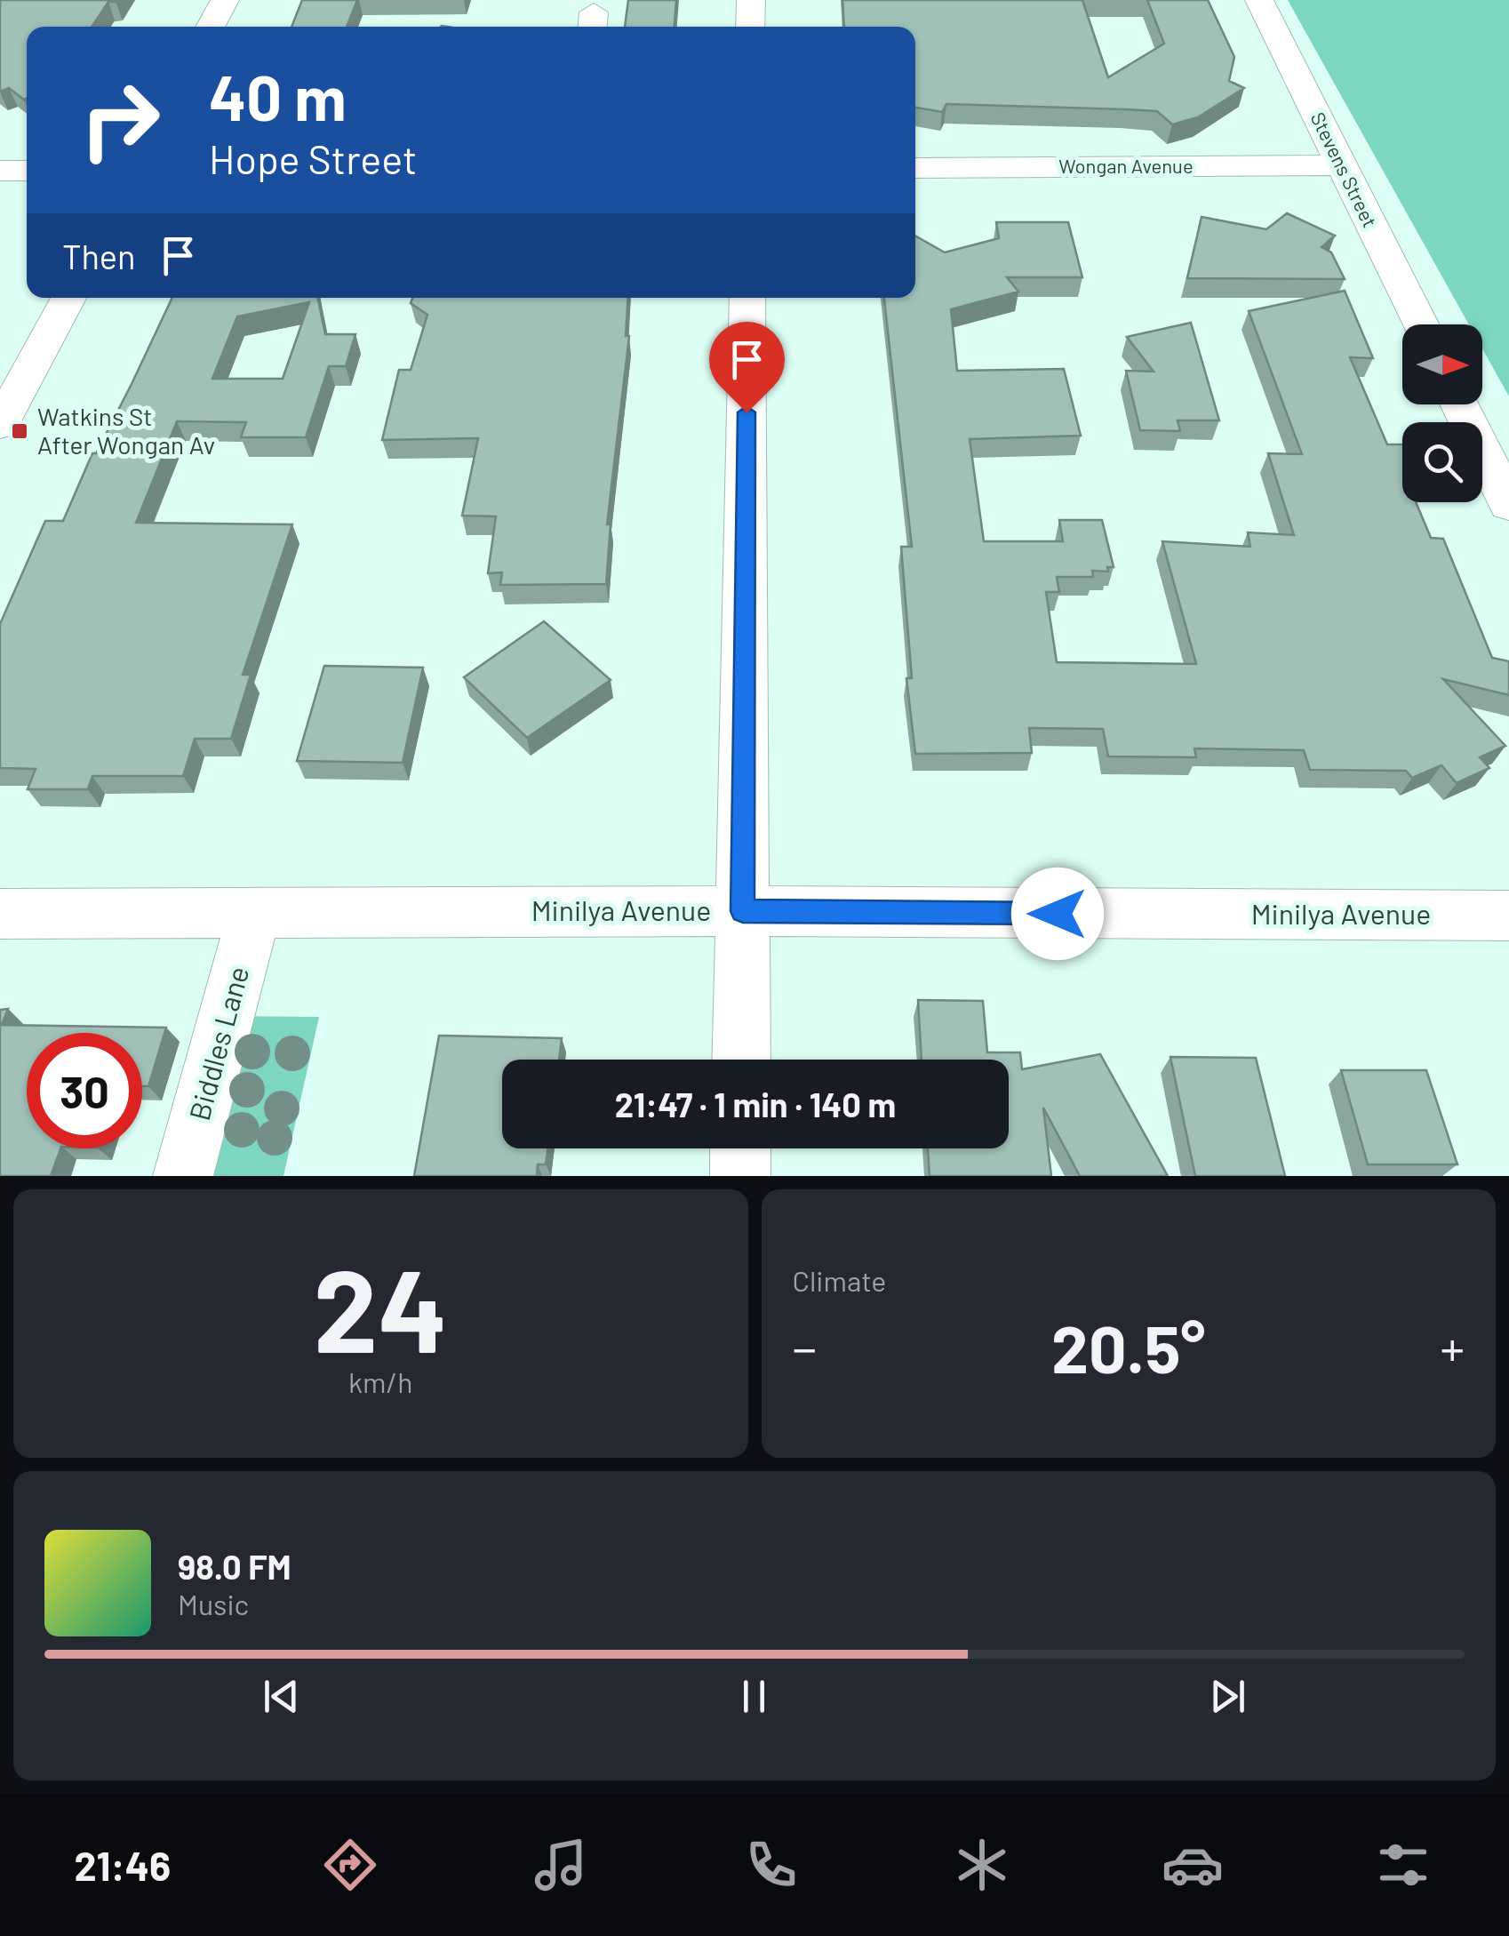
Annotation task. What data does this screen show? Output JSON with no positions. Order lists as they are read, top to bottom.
{
  "streets": {
    "street": [
      "Wongan Avenue",
      "Stevens Street",
      "Minilya Avenue",
      "Biddles Lane"
    ]
  },
  "crossings": [
    ["Wongan Avenue", "Stevens Street"],
    ["Minilya Avenue", "Biddles Lane"]
  ],
  "places": {
    "transit": ["Watkins St After Wongan Av"]
  },
  "north": "right",
  "page": {
    "turn": ["40 m", "Hope Street"],
    "then": "Then",
    "limit": "30",
    "trip": "21:47 · 1 min · 140 m",
    "tile": [
      ["24", "km/h"],
      "Climate"
    ],
    "heat": ["−", "20.5°", "+"],
    "song": ["98.0 FM", "Music"],
    "tabs": "21:46"
  }
}
